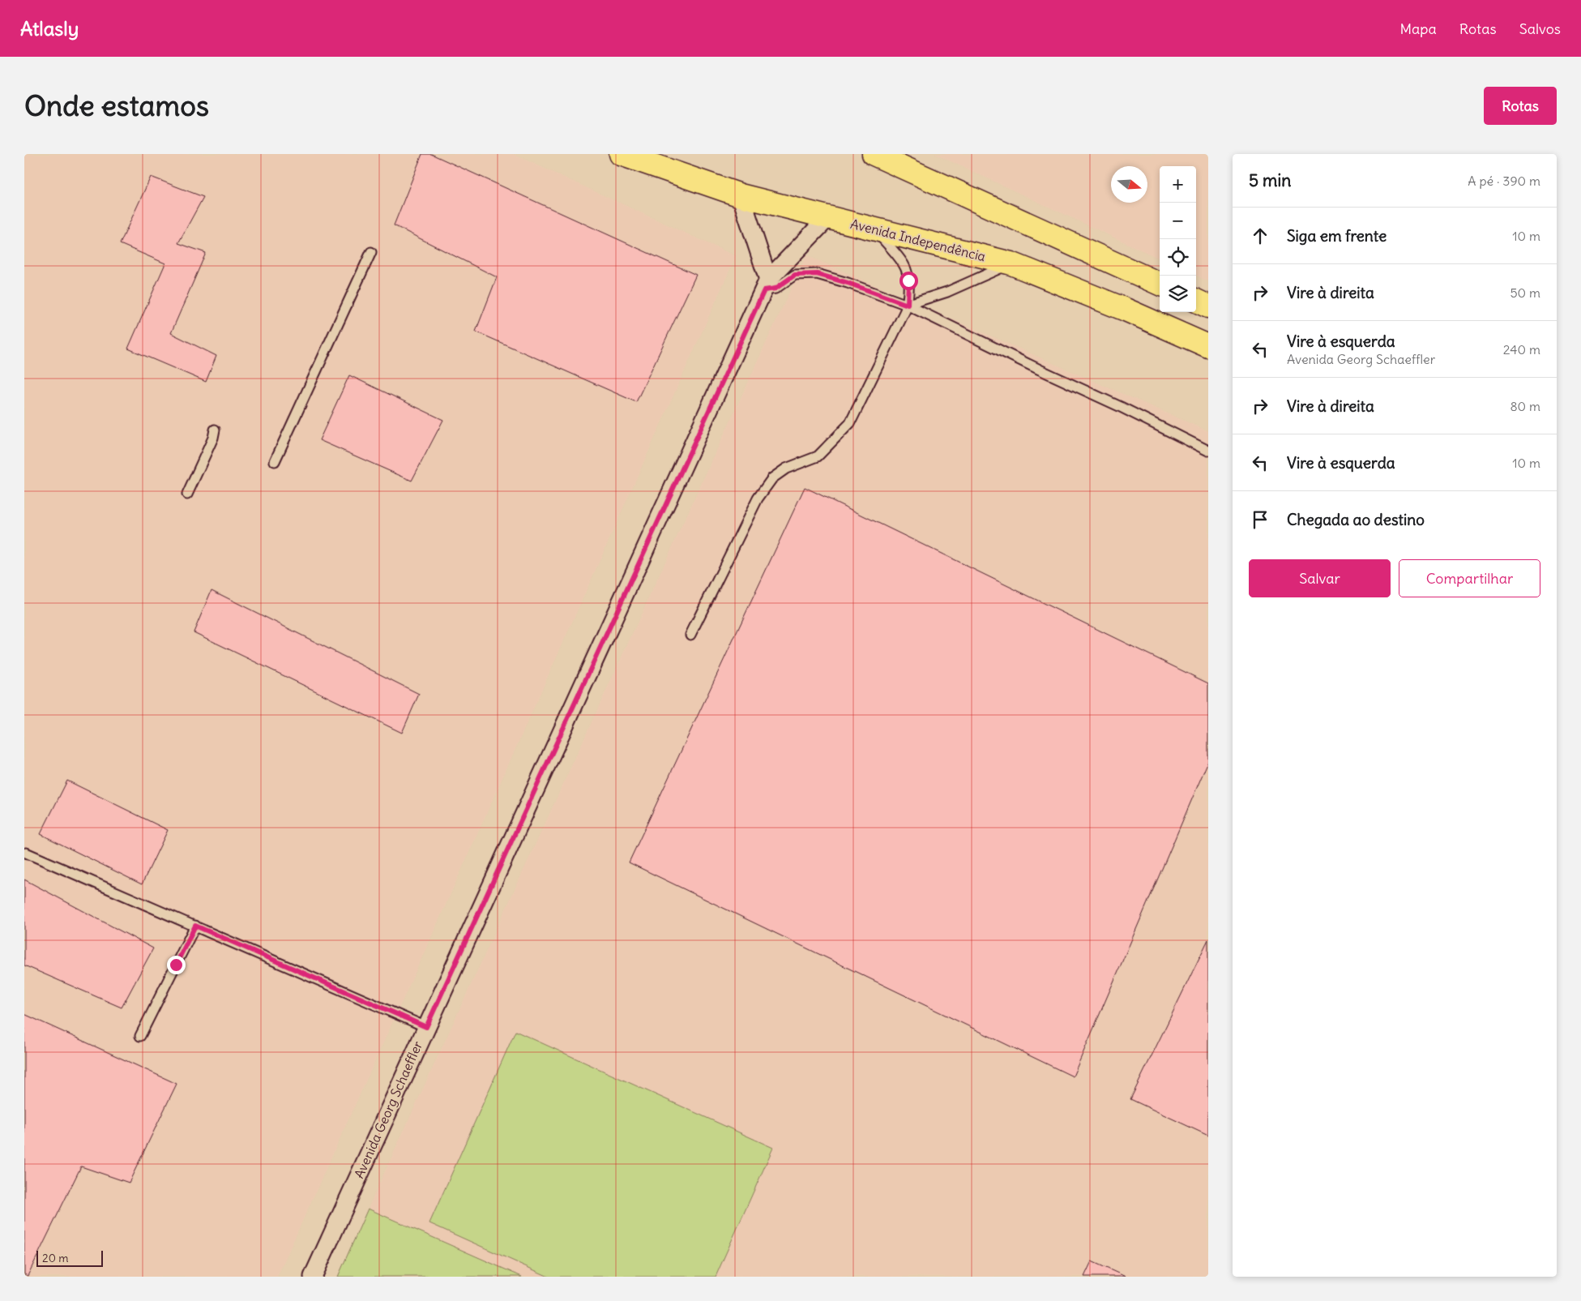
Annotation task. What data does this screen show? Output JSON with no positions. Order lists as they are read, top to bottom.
{
  "streets": {
    "main road": ["Avenida Independência"],
    "street": ["Avenida Georg Schaeffler"]
  },
  "crossings": [
    ["Avenida Independência", "Avenida Georg Schaeffler"]
  ],
  "scale_bar": "20 m",
  "north": "right",
  "page": {
    "header": "Atlasly",
    "nav": ["Mapa", "Rotas", "Salvos"],
    "buttons": [
      "Rotas",
      ["Salvar", "Compartilhar"]
    ],
    "title": "Onde estamos",
    "heading": ["5 min", "A pé · 390 m"],
    "map_buttons": ["+", "−"],
    "list": [
      ["Siga em frente", "10 m"],
      ["Vire à direita", "50 m"],
      ["Vire à esquerda", "Avenida Georg Schaeffler", "240 m"],
      ["Vire à direita", "80 m"],
      ["Vire à esquerda", "10 m"],
      "Chegada ao destino"
    ],
    "scale": "20 m"
  }
}
